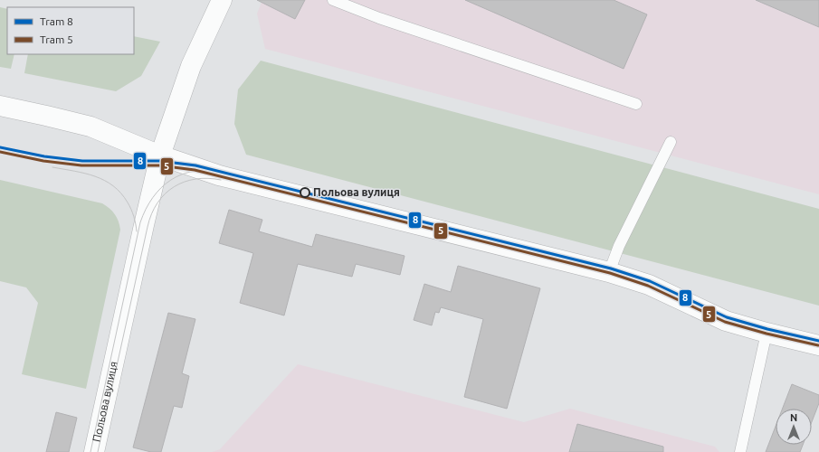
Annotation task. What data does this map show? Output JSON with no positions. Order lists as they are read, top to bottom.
{
  "streets": {
    "main road": ["Польова вулиця"]
  },
  "places": ["Польова вулиця"],
  "lines": ["tram line 8", "tram line 5"],
  "legend": ["Tram 8", "Tram 5"],
  "north": "top"
}
